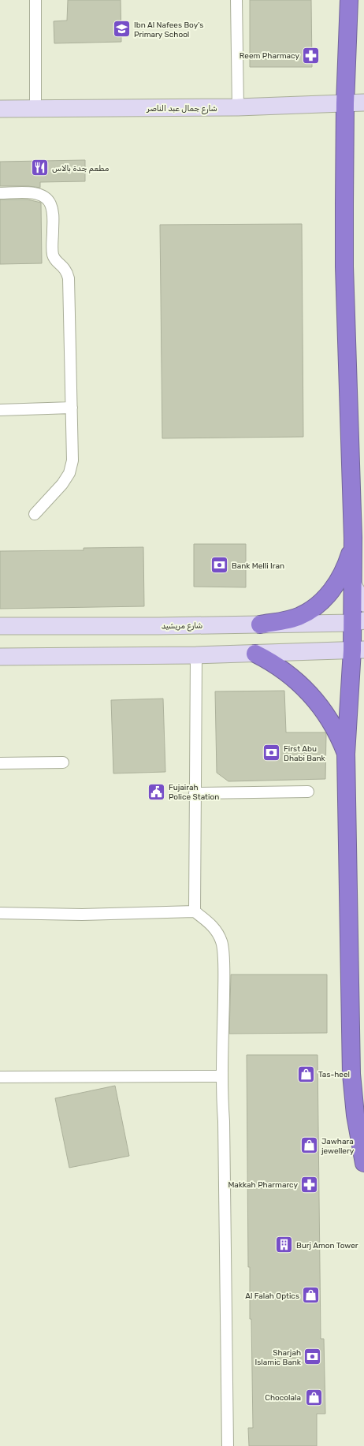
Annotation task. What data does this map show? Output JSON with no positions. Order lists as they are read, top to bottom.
{
  "streets": {
    "main road": ["شارع جمال عبد الناصر", "شارع مريشيد"]
  },
  "places": {
    "school or university": ["Ibn Al Nafees Boy's Primary School"],
    "pharmacy": ["Reem Pharmacy", "Makkah Pharmarcy"],
    "restaurant": ["مطعم جدة بالاس"],
    "bank": ["Bank Melli Iran", "First Abu Dhabi Bank", "Sharjah Islamic Bank"],
    "public building": ["Fujairah Police Station"],
    "shop": [
      "Tas-heel",
      "Jawhara jewellery",
      "Al Falah Optics",
      "Chocolala"
    ],
    "building": ["Burj Amon Tower"]
  }
}
